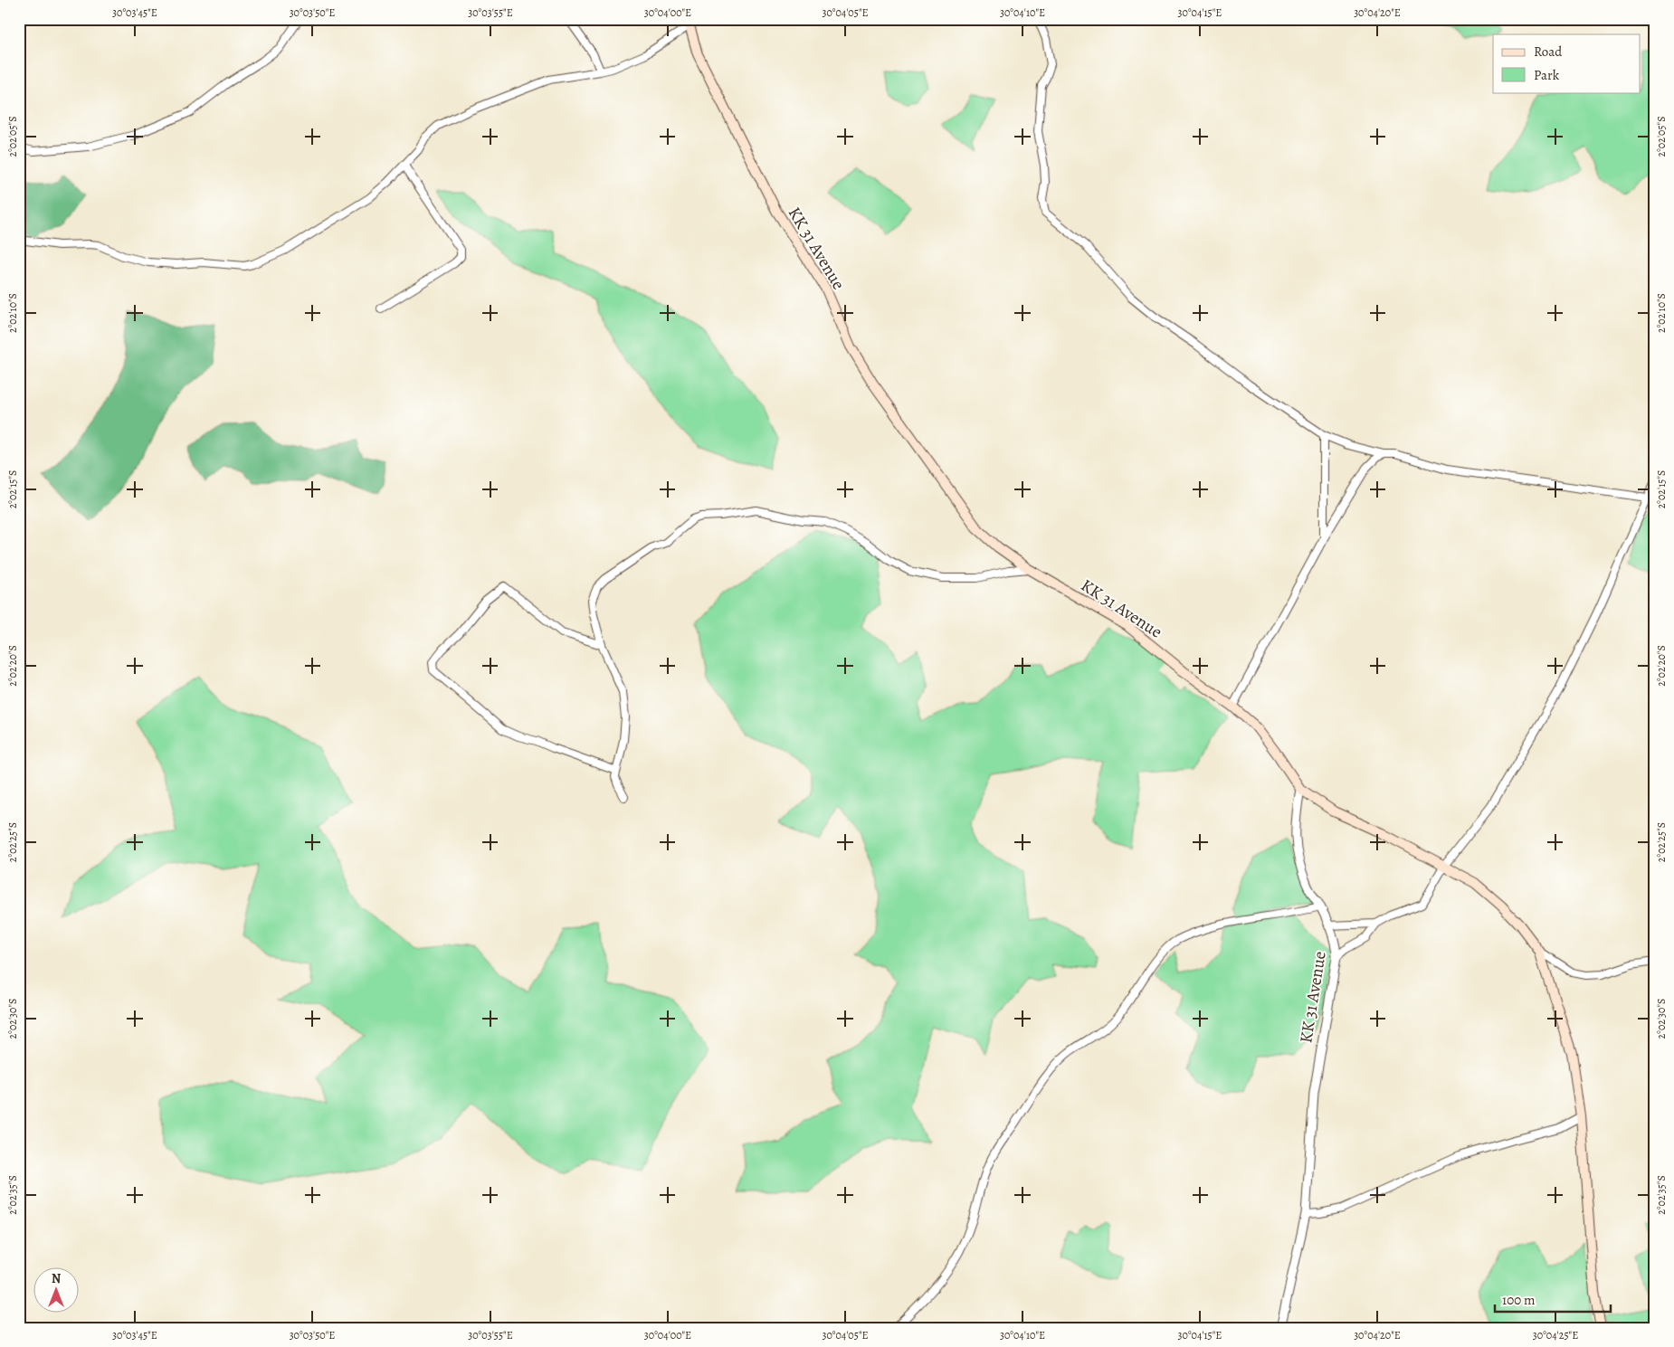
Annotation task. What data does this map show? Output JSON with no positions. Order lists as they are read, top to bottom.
{
  "streets": {
    "main road": ["KK 31 Avenue"]
  },
  "legend": ["Road", "Park"],
  "scale_bar": "100 m",
  "north": "top",
  "coordinates": [
    "30°03'45\"E",
    "30°03'50\"E",
    "30°03'55\"E",
    "30°04'00\"E",
    "30°04'05\"E",
    "30°04'10\"E",
    "30°04'15\"E",
    "30°04'20\"E",
    "2°02'05\"S",
    "2°02'10\"S",
    "2°02'15\"S",
    "2°02'20\"S",
    "2°02'25\"S",
    "2°02'30\"S",
    "2°02'35\"S",
    "30°04'25\"E"
  ]
}
